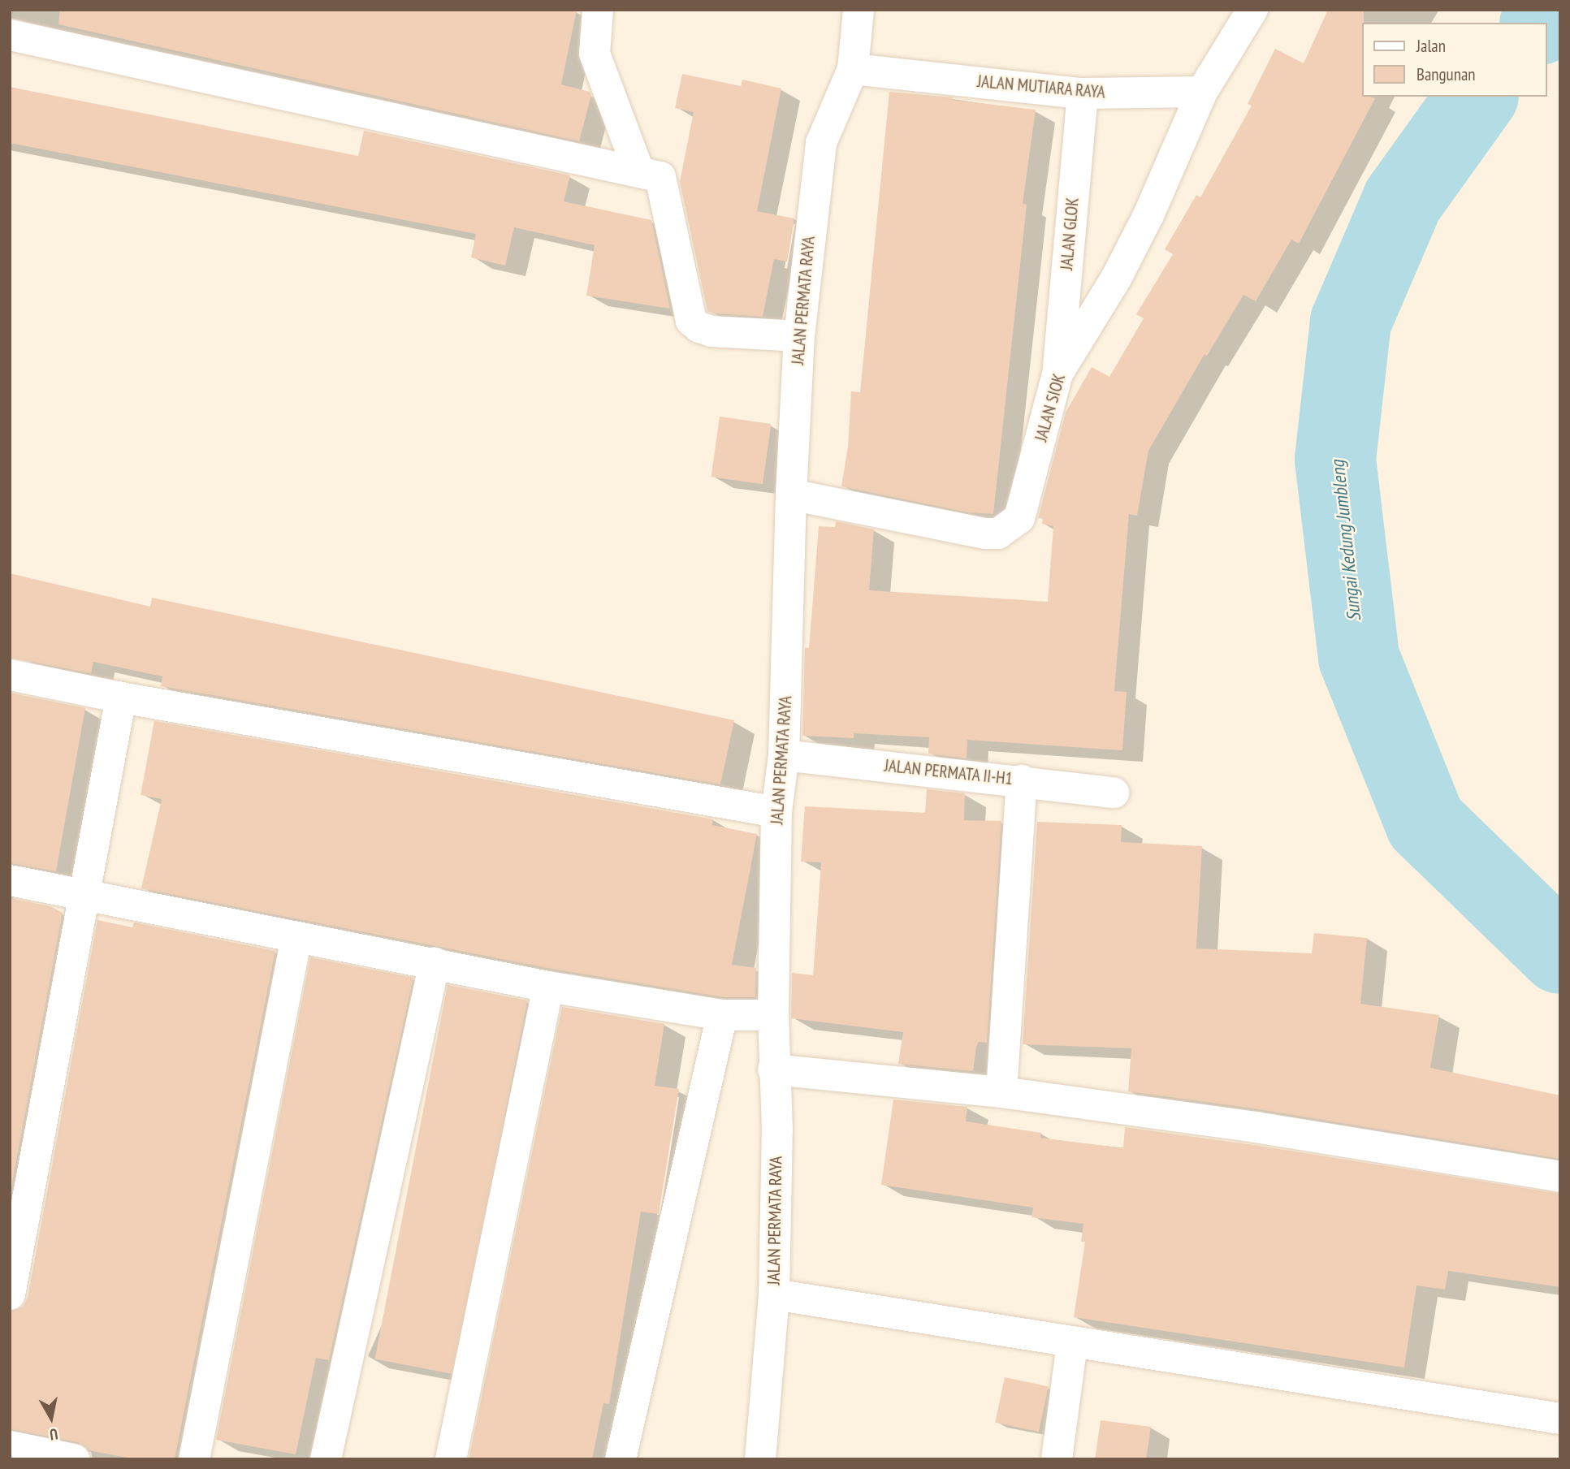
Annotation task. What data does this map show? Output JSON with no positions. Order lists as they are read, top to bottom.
{
  "streets": {
    "street": [
      "JALAN MUTIARA RAYA",
      "JALAN GLOK",
      "JALAN PERMATA RAYA",
      "JALAN SIOK",
      "JALAN PERMATA II-H1"
    ]
  },
  "crossings": [
    ["JALAN MUTIARA RAYA", "JALAN GLOK"],
    ["JALAN MUTIARA RAYA", "JALAN PERMATA RAYA"],
    ["JALAN MUTIARA RAYA", "JALAN SIOK"],
    ["JALAN GLOK", "JALAN SIOK"],
    ["JALAN PERMATA RAYA", "JALAN SIOK"],
    ["JALAN PERMATA RAYA", "JALAN PERMATA II-H1"]
  ],
  "water": ["Sungai Kedung Jumbleng"],
  "legend": ["Jalan", "Bangunan"],
  "north": "bottom"
}
